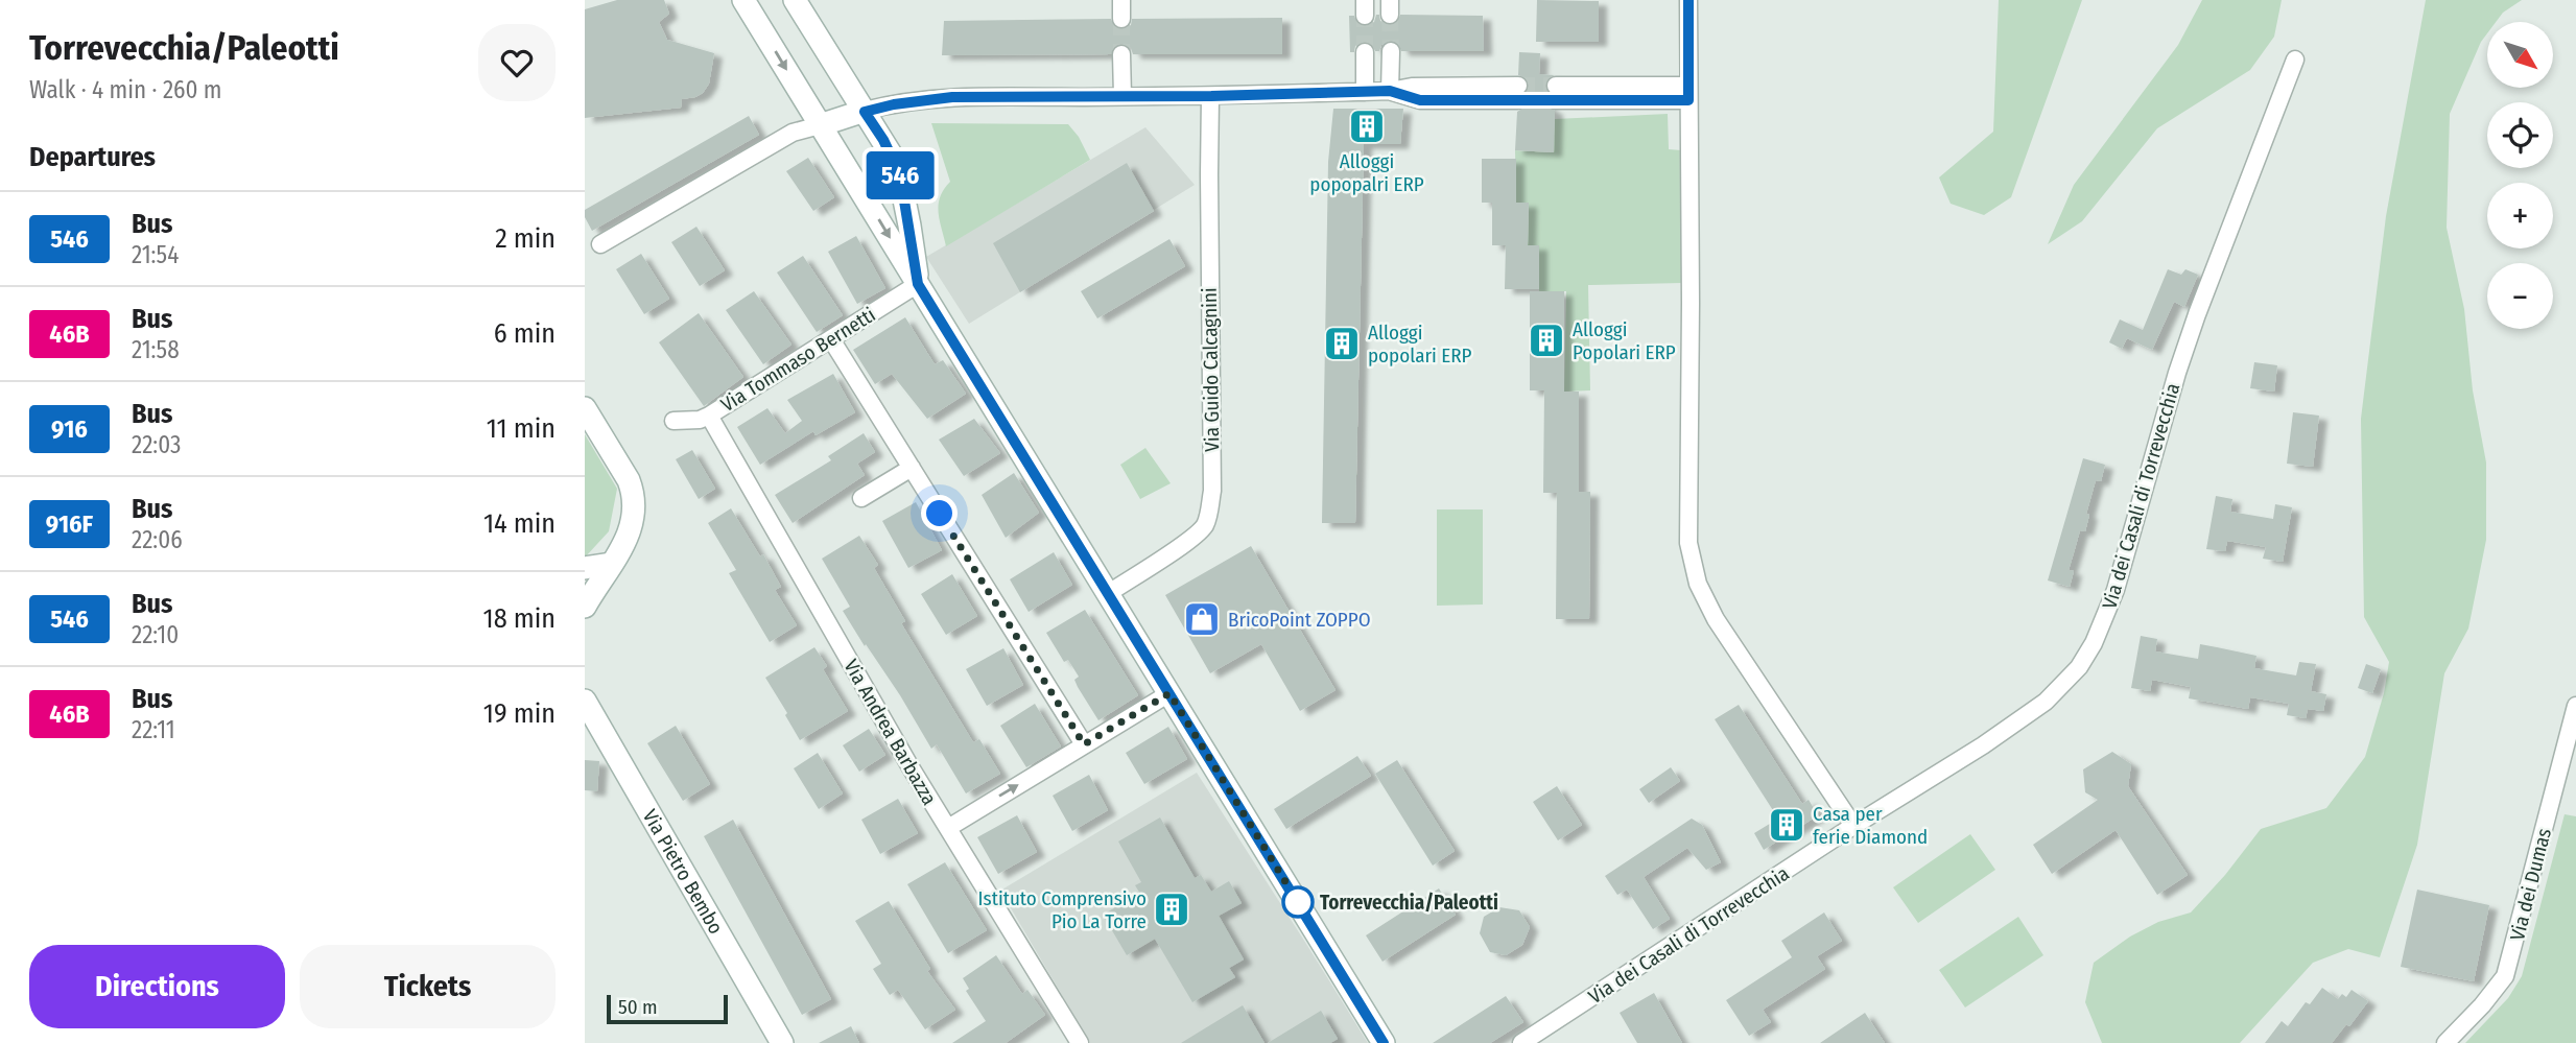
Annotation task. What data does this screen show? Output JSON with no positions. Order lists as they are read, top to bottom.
{
  "streets": {
    "main road": ["Via Pietro Bembo"],
    "street": [
      "Via Tommaso Bernetti",
      "Via Guido Calcagnini",
      "Via dei Casali di Torrevecchia",
      "Via Andrea Barbazza",
      "Via dei Dumas"
    ]
  },
  "crossings": [
    ["Via Tommaso Bernetti", "Via Andrea Barbazza"]
  ],
  "places": {
    "building": [
      "Alloggi popopalri ERP",
      "Alloggi Popolari ERP",
      "Alloggi popolari ERP",
      "Casa per ferie Diamond",
      "Istituto Comprensivo Pio La Torre"
    ],
    "shop": ["BricoPoint ZOPPO"],
    "other": ["Torrevecchia/Paleotti"]
  },
  "lines": ["bus line 546"],
  "scale_bar": "50 m",
  "north": "bottom right",
  "page": {
    "heading": [
      ["Torrevecchia/Paleotti", "Walk · 4 min · 260 m"],
      "Departures"
    ],
    "on_map": "546",
    "map_buttons": ["+", "−"],
    "list": [
      {
        "mark": "546",
        "name": "Bus",
        "note": "21:54",
        "value": "2 min"
      },
      {
        "mark": "46B",
        "name": "Bus",
        "note": "21:58",
        "value": "6 min"
      },
      {
        "mark": "916",
        "name": "Bus",
        "note": "22:03",
        "value": "11 min"
      },
      {
        "mark": "916F",
        "name": "Bus",
        "note": "22:06",
        "value": "14 min"
      },
      {
        "mark": "546",
        "name": "Bus",
        "note": "22:10",
        "value": "18 min"
      },
      {
        "mark": "46B",
        "name": "Bus",
        "note": "22:11",
        "value": "19 min"
      }
    ],
    "buttons": ["Directions", "Tickets"],
    "scale": "50 m"
  }
}
